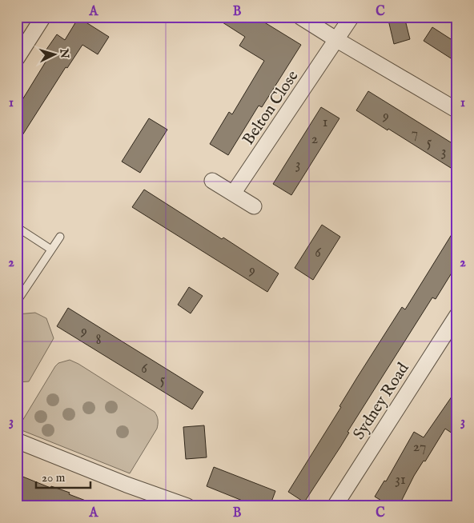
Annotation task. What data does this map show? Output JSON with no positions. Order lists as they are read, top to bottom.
{
  "streets": {
    "street": ["Belton Close", "Sydney Road"]
  },
  "house_numbers": [
    "9",
    "1",
    "7",
    "2",
    "5",
    "3",
    "3",
    "6",
    "9",
    "9",
    "8",
    "6",
    "5",
    "27",
    "31"
  ],
  "scale_bar": "20 m",
  "north": "right",
  "grid": {
    "columns": ["A", "B", "C"],
    "rows": ["1", "2", "3"]
  }
}
